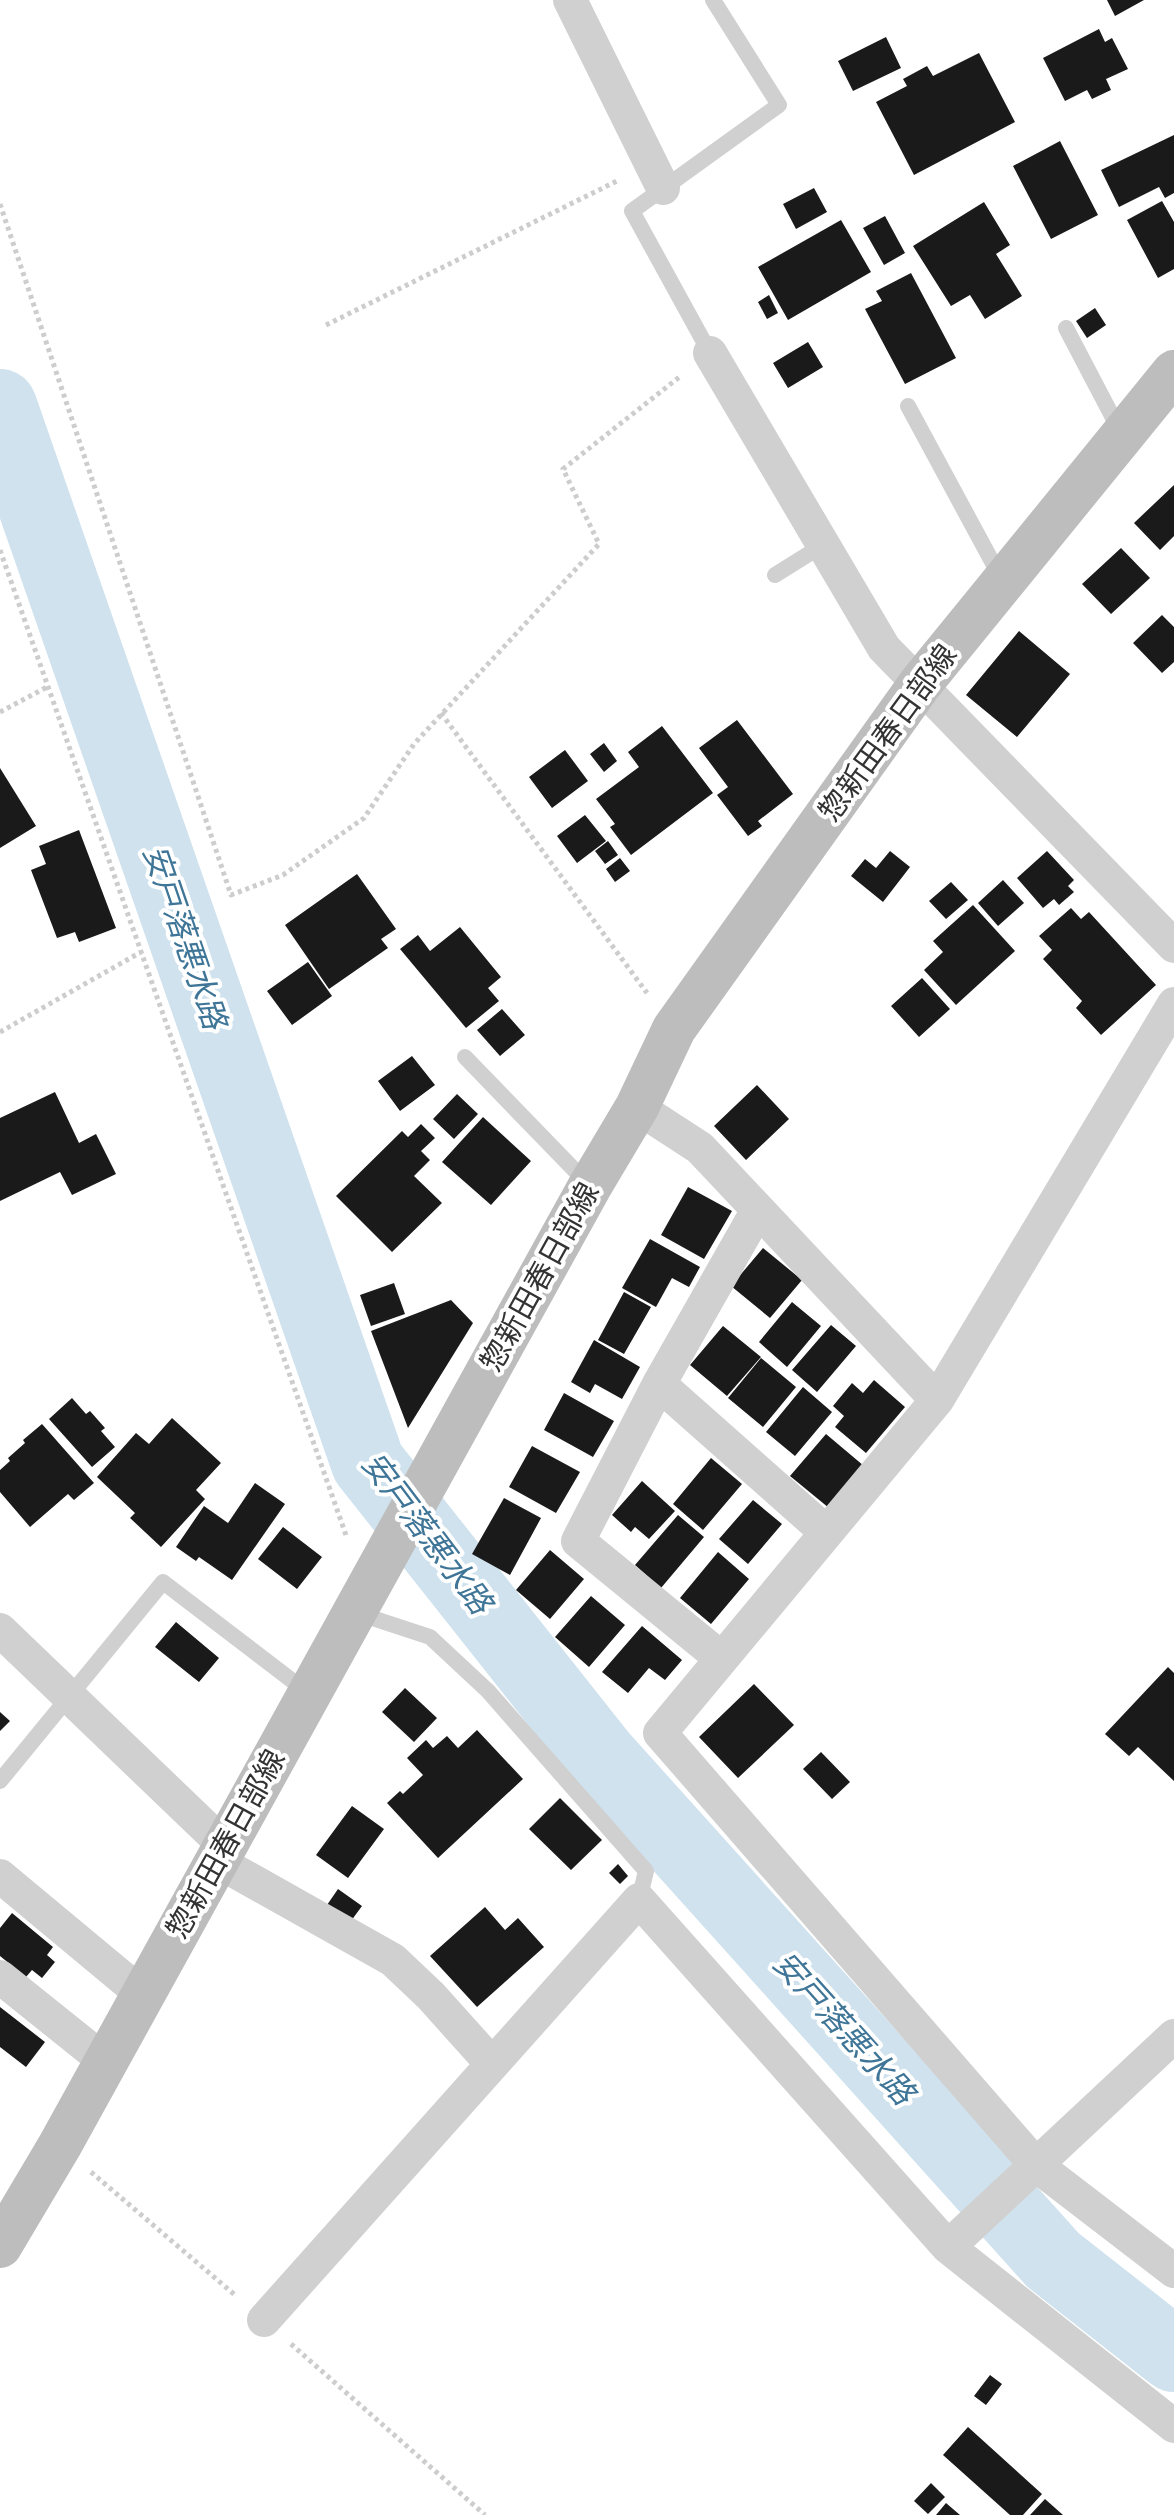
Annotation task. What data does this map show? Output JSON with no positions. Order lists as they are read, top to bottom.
{
  "streets": {
    "main road": ["惣新田春日部線"]
  },
  "water": ["安戸落悪水路"]
}
